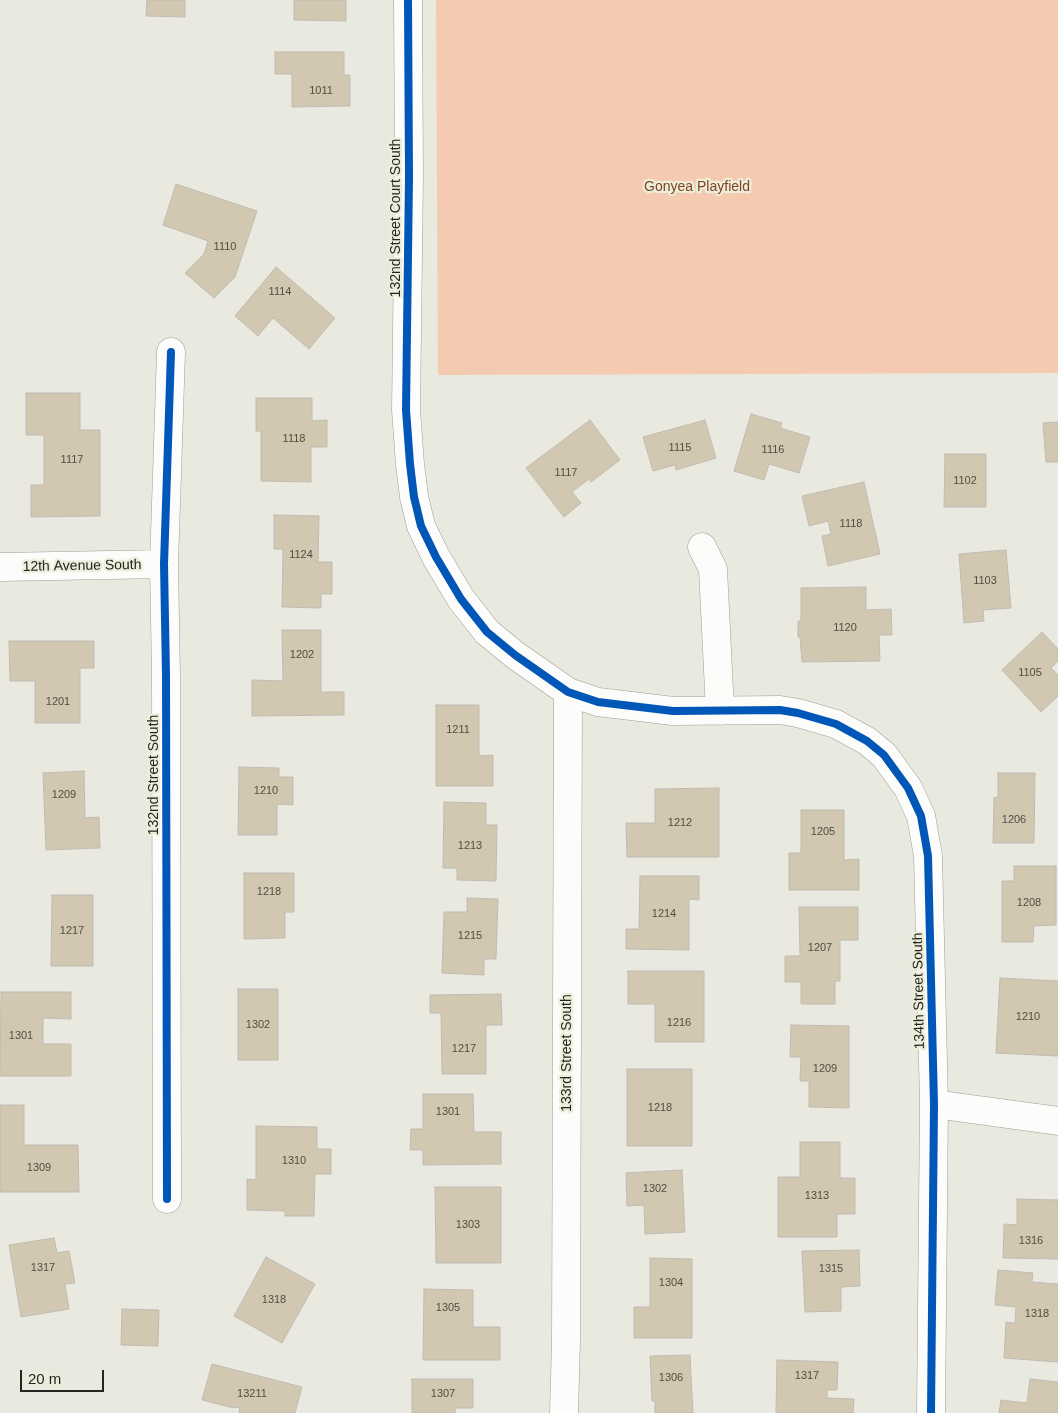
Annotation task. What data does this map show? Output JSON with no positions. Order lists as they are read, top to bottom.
{
  "streets": {
    "street": [
      "132nd Street Court South",
      "12th Avenue South",
      "132nd Street South",
      "134th Street South",
      "133rd Street South"
    ]
  },
  "crossings": [
    ["132nd Street Court South", "133rd Street South"],
    ["12th Avenue South", "132nd Street South"]
  ],
  "parks": ["Gonyea Playfield"],
  "house_numbers": [
    "1011",
    "1110",
    "1114",
    "1118",
    "1115",
    "1116",
    "1117",
    "1117",
    "1102",
    "1118",
    "1124",
    "1103",
    "1120",
    "1202",
    "1105",
    "1201",
    "1211",
    "1210",
    "1209",
    "1206",
    "1212",
    "1205",
    "1213",
    "1218",
    "1208",
    "1214",
    "1217",
    "1215",
    "1207",
    "1210",
    "1216",
    "1302",
    "1301",
    "1217",
    "1209",
    "1218",
    "1301",
    "1310",
    "1309",
    "1302",
    "1313",
    "1303",
    "1316",
    "1317",
    "1315",
    "1304",
    "1318",
    "1305",
    "1318",
    "1317",
    "1306",
    "13211",
    "1307"
  ],
  "scale_bar": "20 m"
}
